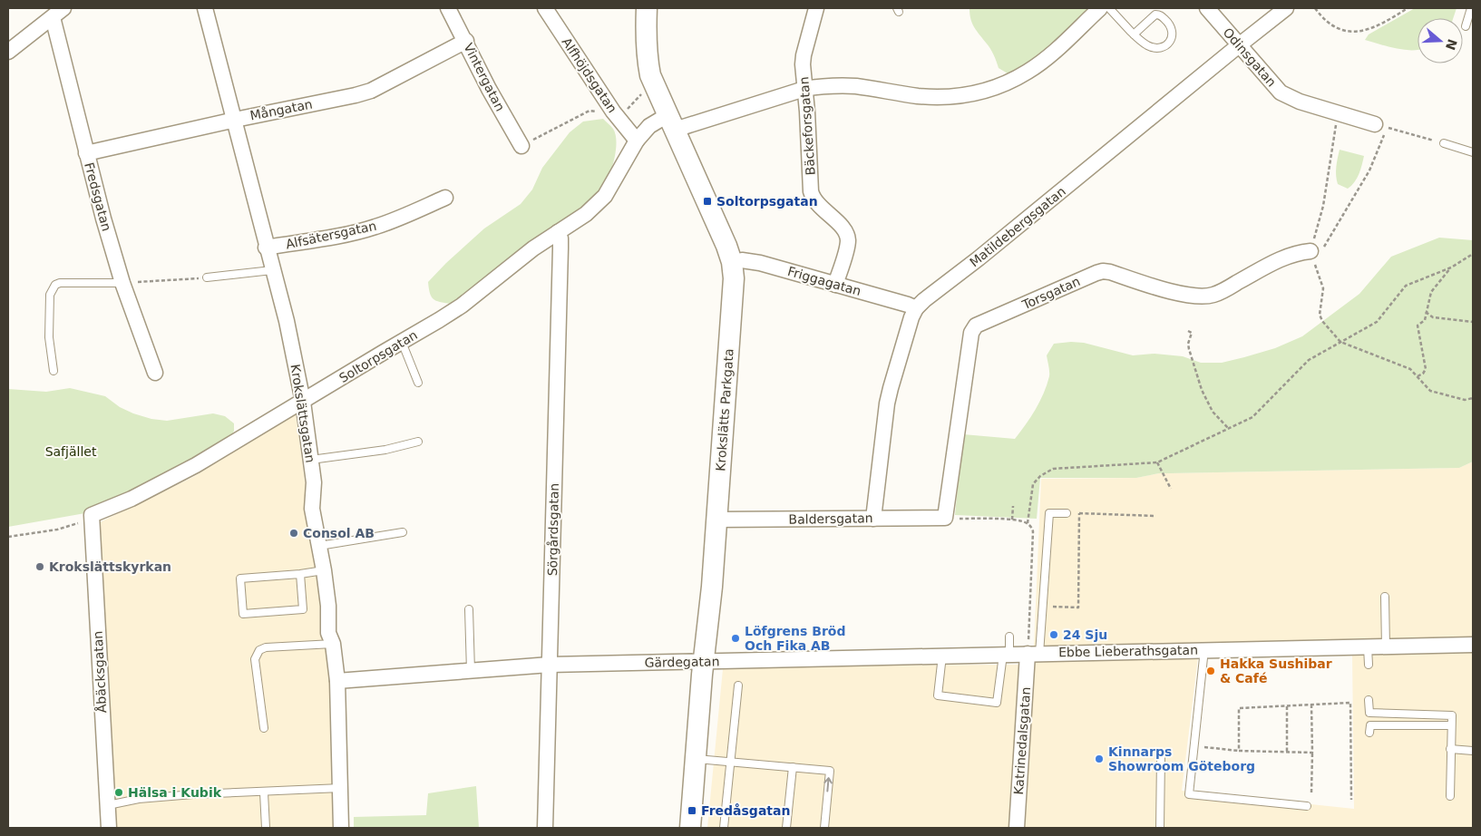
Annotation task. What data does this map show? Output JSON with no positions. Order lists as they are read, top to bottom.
{
  "streets": {
    "street": [
      "Odinsgatan",
      "Alfhöjdsgatan",
      "Vintergatan",
      "Mångatan",
      "Bäckeforsgatan",
      "Fredsgatan",
      "Matildebergsgatan",
      "Alfsätersgatan",
      "Friggagatan",
      "Torsgatan",
      "Soltorpsgatan",
      "Krokslätts Parkgata",
      "Krokslättsgatan",
      "Baldersgatan",
      "Sörgårdsgatan",
      "Ebbe Lieberathsgatan",
      "Gärdegatan",
      "Åbäcksgatan",
      "Katrinedalsgatan"
    ]
  },
  "crossings": [
    ["Odinsgatan", "Matildebergsgatan"],
    ["Alfhöjdsgatan", "Soltorpsgatan"],
    ["Vintergatan", "Mångatan"],
    ["Mångatan", "Fredsgatan"],
    ["Mångatan", "Krokslättsgatan"],
    ["Bäckeforsgatan", "Friggagatan"],
    ["Bäckeforsgatan", "Soltorpsgatan"],
    ["Matildebergsgatan", "Friggagatan"],
    ["Matildebergsgatan", "Baldersgatan"],
    ["Alfsätersgatan", "Krokslättsgatan"],
    ["Friggagatan", "Krokslätts Parkgata"],
    ["Torsgatan", "Baldersgatan"],
    ["Soltorpsgatan", "Krokslätts Parkgata"],
    ["Soltorpsgatan", "Krokslättsgatan"],
    ["Soltorpsgatan", "Sörgårdsgatan"],
    ["Soltorpsgatan", "Åbäcksgatan"],
    ["Krokslätts Parkgata", "Baldersgatan"],
    ["Krokslätts Parkgata", "Gärdegatan"],
    ["Krokslättsgatan", "Gärdegatan"],
    ["Sörgårdsgatan", "Gärdegatan"],
    ["Ebbe Lieberathsgatan", "Gärdegatan"],
    ["Ebbe Lieberathsgatan", "Katrinedalsgatan"],
    ["Gärdegatan", "Katrinedalsgatan"]
  ],
  "parks": ["Safjället"],
  "places": {
    "transit": ["Soltorpsgatan", "Fredåsgatan"],
    "other": [
      "Consol AB",
      "Krokslättskyrkan",
      "24 Sju",
      "Löfgrens Bröd Och Fika AB",
      "Hakka Sushibar & Café",
      "Kinnarps Showroom Göteborg",
      "Hälsa i Kubik"
    ]
  },
  "north": "right"
}
